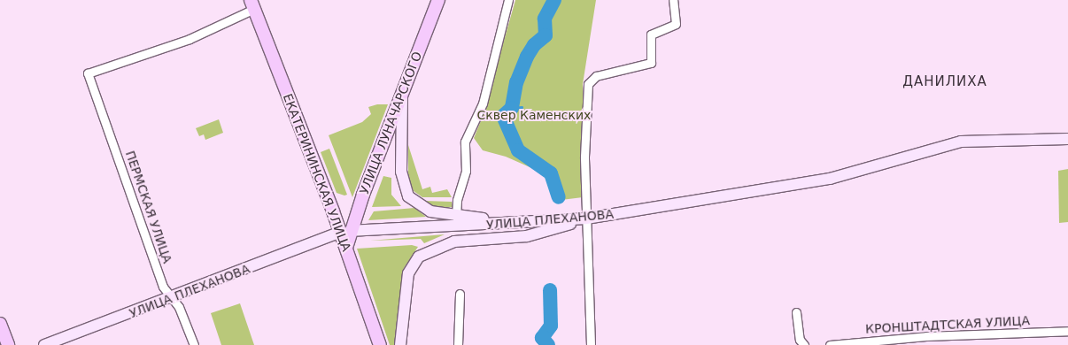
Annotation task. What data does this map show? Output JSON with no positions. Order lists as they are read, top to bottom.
{
  "streets": {
    "main road": ["УЛИЦА ЛУНАЧАРСКОГО", "ЕКАТЕРИНИНСКАЯ УЛИЦА", "УЛИЦА ПЛЕХАНОВА"],
    "street": ["ПЕРМСКАЯ УЛИЦА", "КРОНШТАДТСКАЯ УЛИЦА"]
  },
  "crossings": [
    ["УЛИЦА ЛУНАЧАРСКОГО", "ЕКАТЕРИНИНСКАЯ УЛИЦА"],
    ["УЛИЦА ЛУНАЧАРСКОГО", "УЛИЦА ПЛЕХАНОВА"],
    ["ЕКАТЕРИНИНСКАЯ УЛИЦА", "ПЕРМСКАЯ УЛИЦА"],
    ["ЕКАТЕРИНИНСКАЯ УЛИЦА", "УЛИЦА ПЛЕХАНОВА"],
    ["ПЕРМСКАЯ УЛИЦА", "УЛИЦА ПЛЕХАНОВА"]
  ],
  "districts": ["ДАНИЛИХА"],
  "parks": ["Сквер Каменских"]
}
